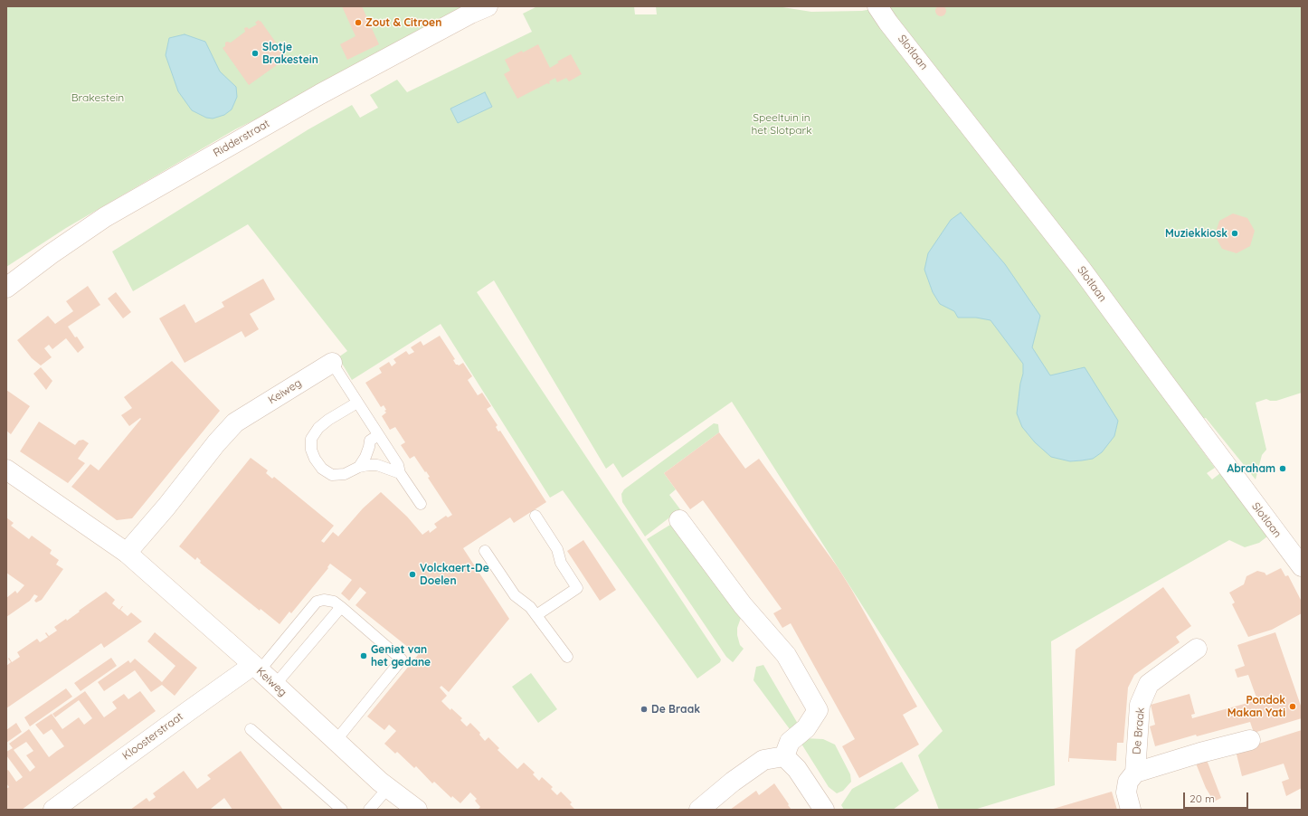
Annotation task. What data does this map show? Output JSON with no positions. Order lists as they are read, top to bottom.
{
  "streets": {
    "street": [
      "Slotlaan",
      "Ridderstraat",
      "Keiweg",
      "De Braak",
      "Kloosterstraat"
    ]
  },
  "crossings": [
    ["Keiweg", "Kloosterstraat"]
  ],
  "parks": ["Brakestein", "Speeltuin in het Slotpark"],
  "places": [
    "Zout & Citroen",
    "Slotje Brakestein",
    "Muziekkiosk",
    "Abraham",
    "Volckaert-De Doelen",
    "Geniet van het gedane",
    "Pondok Makan Yati",
    "De Braak"
  ],
  "scale_bar": "20 m"
}
